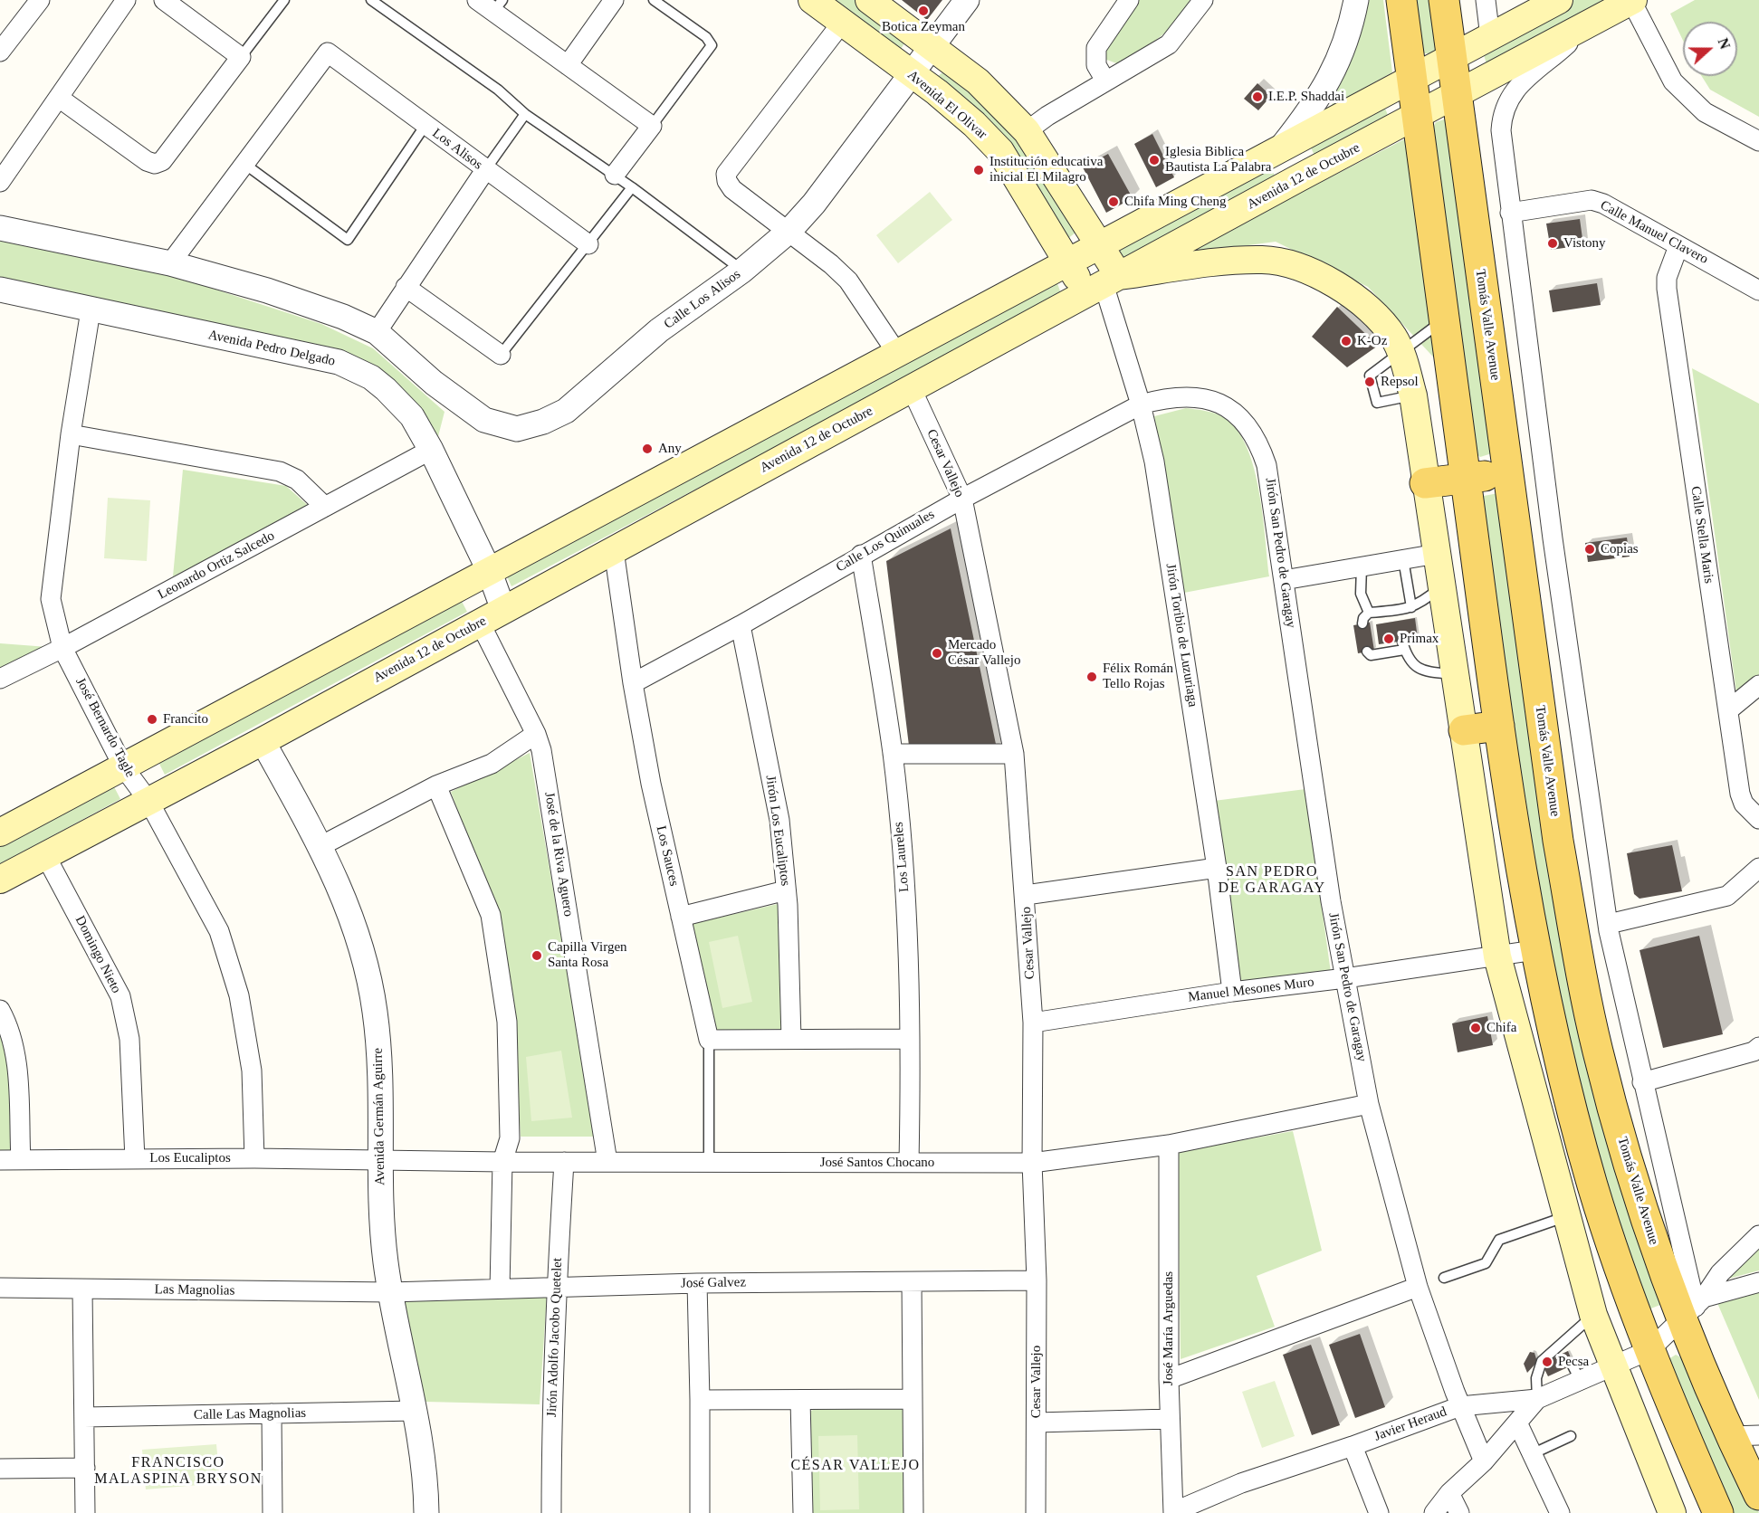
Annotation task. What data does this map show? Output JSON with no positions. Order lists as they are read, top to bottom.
{
  "streets": {
    "main road": ["Avenida El Olivar", "Avenida 12 de Octubre", "Tomás Valle Avenue"],
    "street": [
      "Los Alisos",
      "Calle Manuel Clavero",
      "Calle Los Alisos",
      "Avenida Pedro Delgado",
      "Cesar Vallejo",
      "Calle Stella Maris",
      "Calle Los Quinuales",
      "Jirón San Pedro de Garagay",
      "Leonardo Ortiz Salcedo",
      "Jirón Toribio de Luzuriaga",
      "José Bernardo Tagle",
      "Jirón Los Eucaliptos",
      "José de la Riva Aguero",
      "Los Sauces",
      "Los Laureles",
      "Domingo Nieto",
      "Manuel Mesones Muro",
      "Avenida Germán Aguirre",
      "Los Eucaliptos",
      "José Santos Chocano",
      "José Galvez",
      "Las Magnolias",
      "José María Arguedas",
      "Jirón Adolfo Jacobo Quetelet",
      "Calle Las Magnolias",
      "Javier Heraud"
    ]
  },
  "crossings": [
    ["Avenida El Olivar", "Avenida 12 de Octubre"],
    ["Avenida El Olivar", "Calle Los Alisos"],
    ["Avenida El Olivar", "Jirón Toribio de Luzuriaga"],
    ["Avenida 12 de Octubre", "Tomás Valle Avenue"],
    ["Avenida 12 de Octubre", "Avenida Pedro Delgado"],
    ["Avenida 12 de Octubre", "Cesar Vallejo"],
    ["Avenida 12 de Octubre", "Jirón Toribio de Luzuriaga"],
    ["Avenida 12 de Octubre", "José Bernardo Tagle"],
    ["Avenida 12 de Octubre", "José de la Riva Aguero"],
    ["Avenida 12 de Octubre", "Los Sauces"],
    ["Avenida 12 de Octubre", "Domingo Nieto"],
    ["Avenida 12 de Octubre", "Avenida Germán Aguirre"],
    ["Calle Manuel Clavero", "Tomás Valle Avenue"],
    ["Calle Manuel Clavero", "Calle Stella Maris"],
    ["Avenida Pedro Delgado", "Leonardo Ortiz Salcedo"],
    ["Avenida Pedro Delgado", "José Bernardo Tagle"],
    ["Avenida Pedro Delgado", "José de la Riva Aguero"],
    ["Cesar Vallejo", "Calle Los Quinuales"],
    ["Cesar Vallejo", "Manuel Mesones Muro"],
    ["Cesar Vallejo", "José Santos Chocano"],
    ["Cesar Vallejo", "José Galvez"],
    ["Calle Los Quinuales", "Jirón San Pedro de Garagay"],
    ["Calle Los Quinuales", "Jirón Toribio de Luzuriaga"],
    ["Calle Los Quinuales", "Jirón Los Eucaliptos"],
    ["Calle Los Quinuales", "Los Sauces"],
    ["Calle Los Quinuales", "Los Laureles"],
    ["Jirón San Pedro de Garagay", "Jirón Toribio de Luzuriaga"],
    ["Jirón San Pedro de Garagay", "Manuel Mesones Muro"],
    ["Jirón San Pedro de Garagay", "José Santos Chocano"],
    ["Jirón San Pedro de Garagay", "Javier Heraud"],
    ["Leonardo Ortiz Salcedo", "José Bernardo Tagle"],
    ["Jirón Toribio de Luzuriaga", "Manuel Mesones Muro"],
    ["José Bernardo Tagle", "Los Eucaliptos"],
    ["José de la Riva Aguero", "José Santos Chocano"],
    ["Los Sauces", "José Santos Chocano"],
    ["Los Laureles", "José Santos Chocano"],
    ["Domingo Nieto", "Los Eucaliptos"],
    ["Avenida Germán Aguirre", "Los Eucaliptos"],
    ["Avenida Germán Aguirre", "José Santos Chocano"],
    ["Avenida Germán Aguirre", "José Galvez"],
    ["Avenida Germán Aguirre", "Las Magnolias"],
    ["Avenida Germán Aguirre", "Calle Las Magnolias"],
    ["Los Eucaliptos", "José Santos Chocano"],
    ["José Santos Chocano", "José María Arguedas"],
    ["José Santos Chocano", "Jirón Adolfo Jacobo Quetelet"],
    ["José Galvez", "Las Magnolias"],
    ["José Galvez", "Jirón Adolfo Jacobo Quetelet"],
    ["José María Arguedas", "Javier Heraud"]
  ],
  "districts": ["SAN PEDRO DE GARAGAY", "FRANCISCO MALASPINA BRYSON", "CÉSAR VALLEJO"],
  "places": [
    "Botica Zeyman",
    "I.E.P. Shaddai",
    "Iglesia Biblica Bautista La Palabra",
    "Institución educativa inicial El Milagro",
    "Chifa Ming Cheng",
    "Vistony",
    "K-Oz",
    "Repsol",
    "Any",
    "Copias",
    "Primax",
    "Mercado César Vallejo",
    "Félix Román Tello Rojas",
    "Francito",
    "Capilla Virgen Santa Rosa",
    "Chifa",
    "Pecsa"
  ],
  "north": "right"
}
